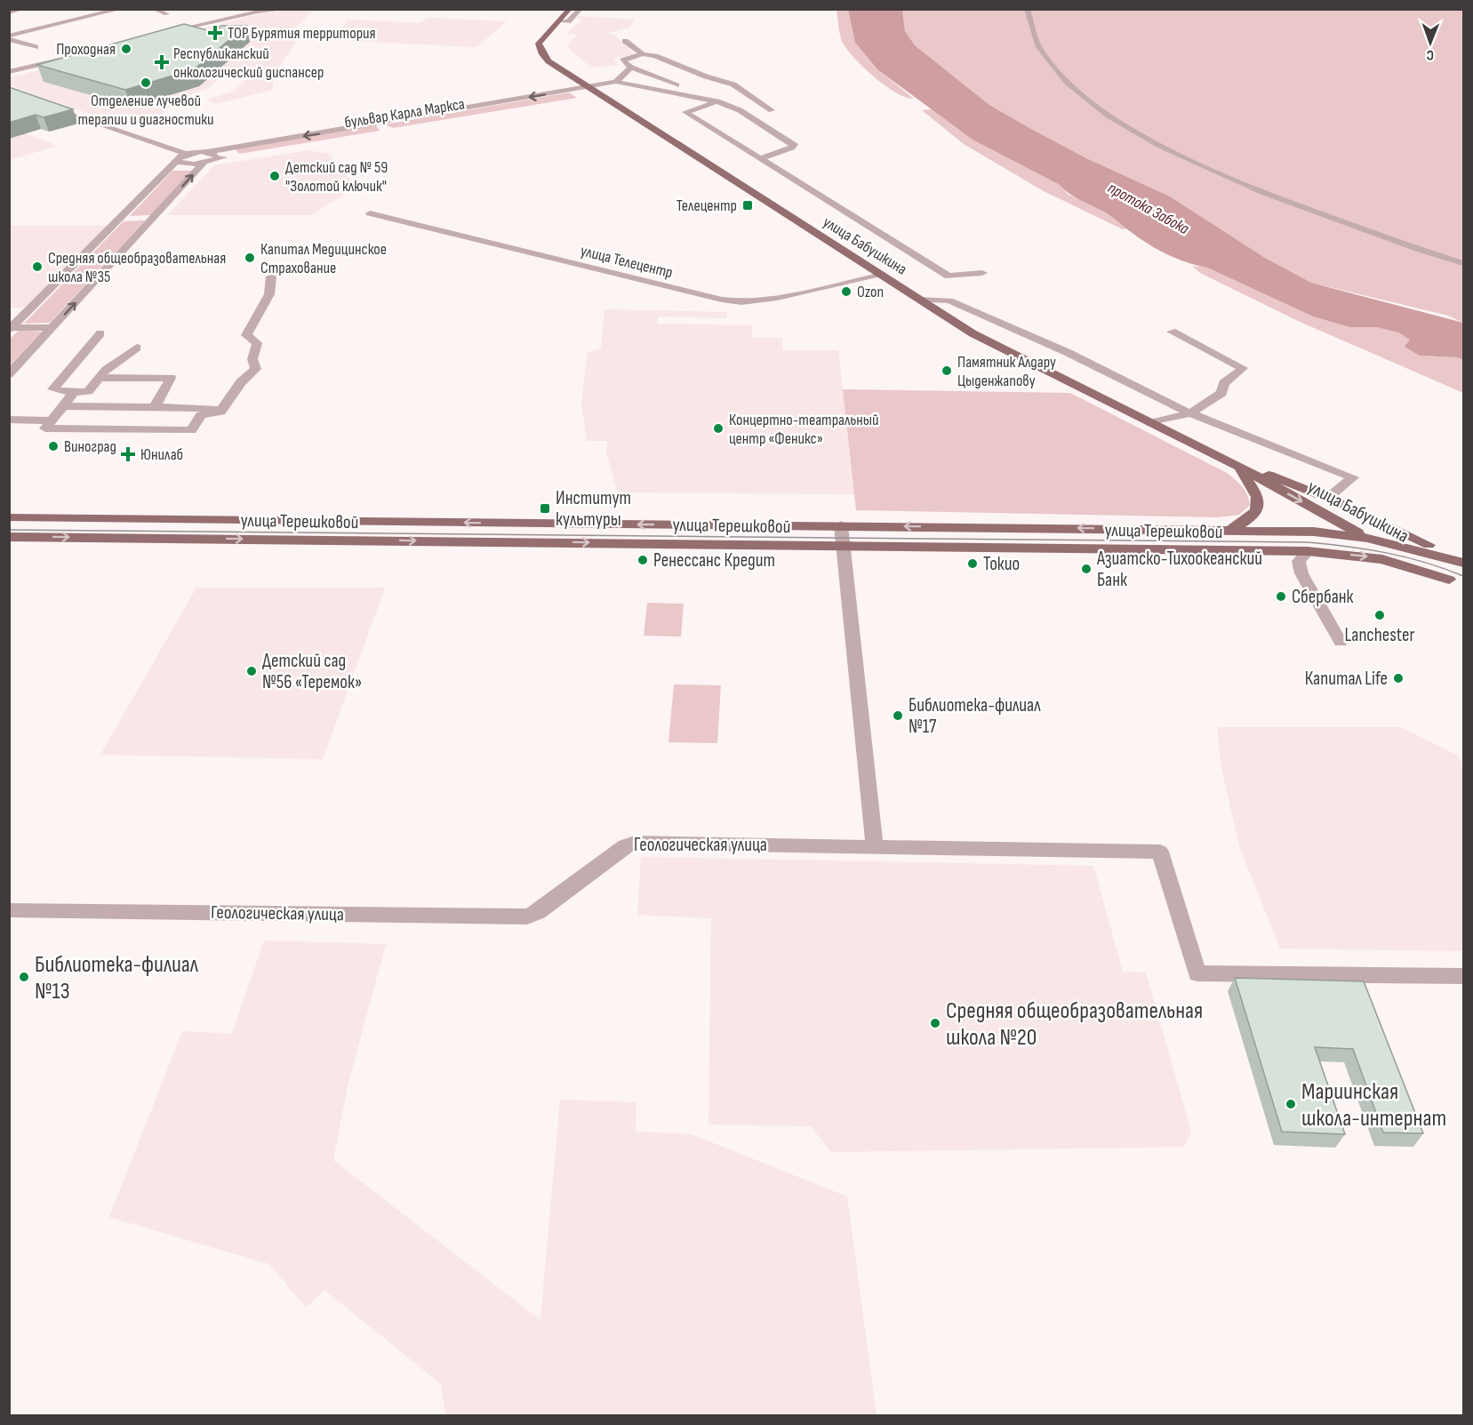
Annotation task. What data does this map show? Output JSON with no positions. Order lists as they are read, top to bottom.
{
  "streets": {
    "main road": ["улица Бабушкина", "улица Терешковой"],
    "street": ["бульвар Карла Маркса", "улица Телецентр", "Геологическая улица"]
  },
  "crossings": [
    ["бульвар Карла Маркса", "улица Бабушкина"],
    ["улица Бабушкина", "улица Телецентр"],
    ["улица Бабушкина", "улица Терешковой"]
  ],
  "water": ["протока Забока"],
  "places": {
    "health": ["ТОР Бурятия территория", "Республиканский онкологический диспансер", "Юнилаб"],
    "other": [
      "Проходная",
      "Отделение лучевой терапии и диагностики",
      "Детский сад № 59 \"Золотой ключик\"",
      "Капитал Медицинское Страхование",
      "Средняя общеобразовательная школа №35",
      "Ozon",
      "Памятник Алдару Цыденжапову",
      "Концертно-театральный центр «Феникс»",
      "Виноград",
      "Ренессанс Кредит",
      "Токио",
      "Азиатско-Тихоокеанский Банк",
      "Сбербанк",
      "Lanchester",
      "Детский сад №56 «Теремок»",
      "Капитал Life",
      "Библиотека-филиал №17",
      "Библиотека-филиал №13",
      "Средняя общеобразовательная школа №20",
      "Мариинская школа-интернат"
    ],
    "transit": ["Телецентр", "Институт культуры"]
  },
  "north": "bottom"
}
